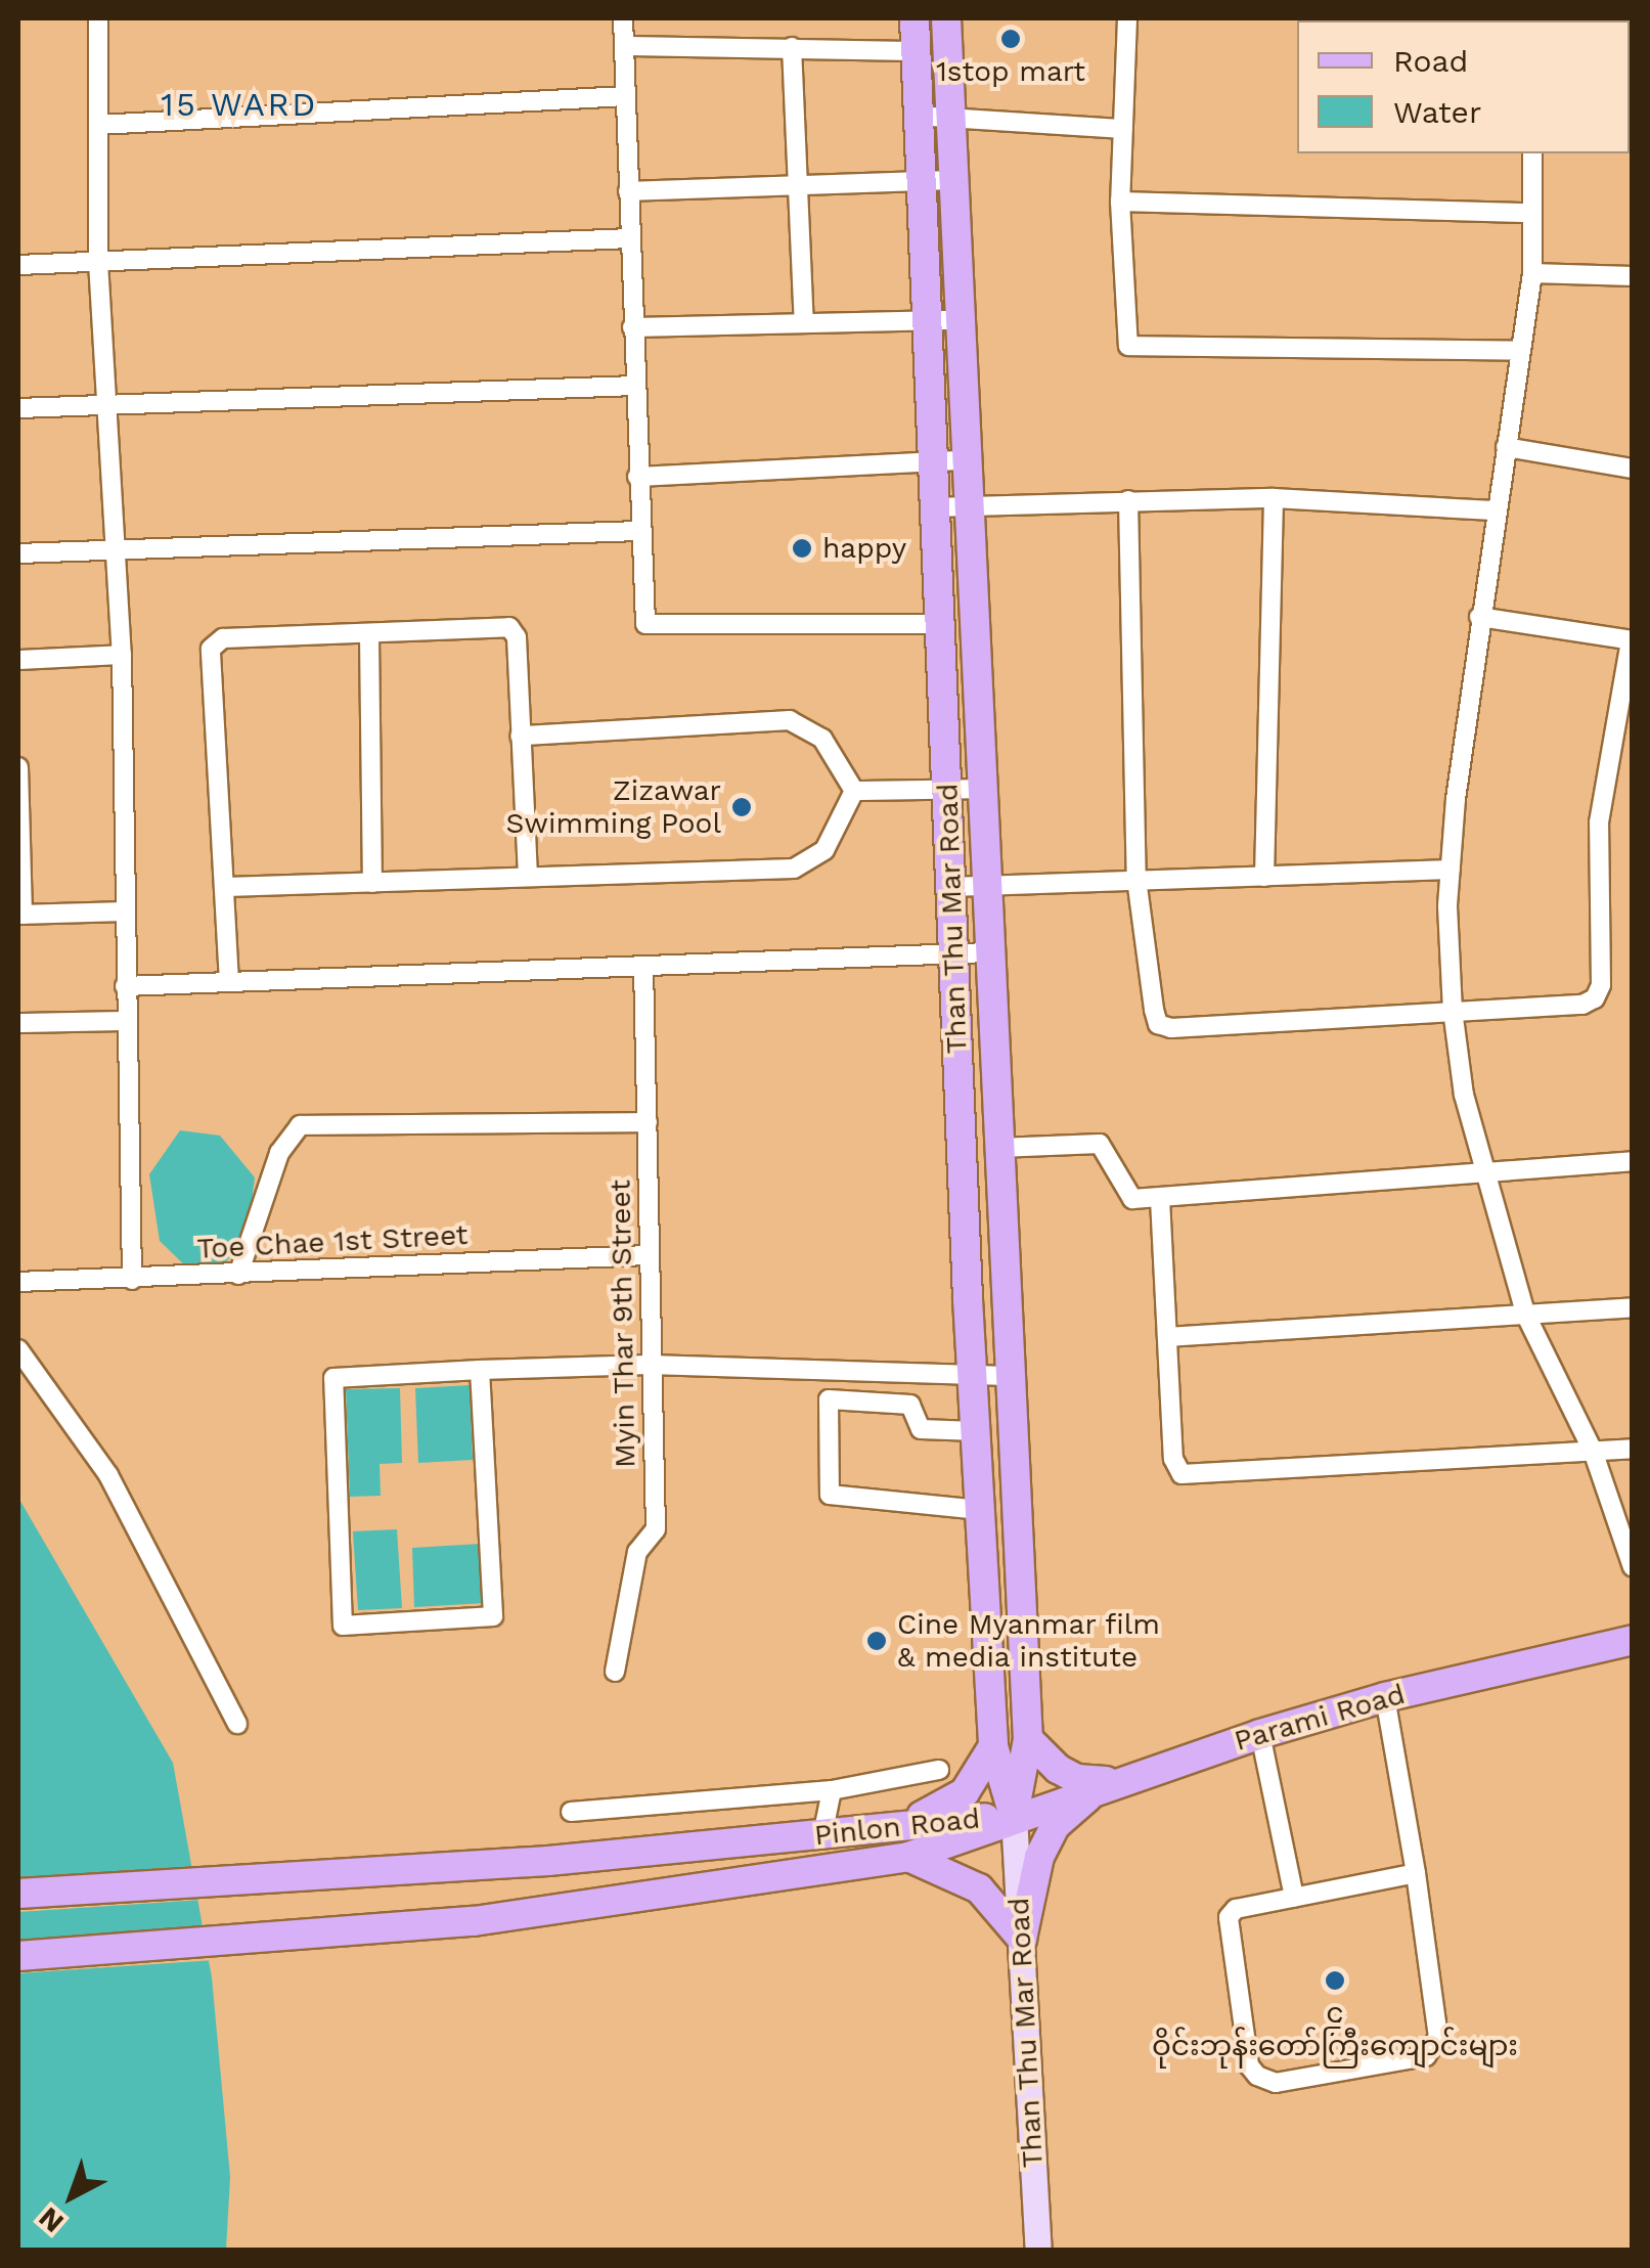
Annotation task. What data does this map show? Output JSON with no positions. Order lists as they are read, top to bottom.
{
  "streets": {
    "main road": ["Than Thu Mar Road", "Parami Road", "Pinlon Road"],
    "street": ["Toe Chae 1st Street", "Myin Thar 9th Street"]
  },
  "crossings": [
    ["Than Thu Mar Road", "Parami Road"],
    ["Than Thu Mar Road", "Pinlon Road"],
    ["Toe Chae 1st Street", "Myin Thar 9th Street"],
    ["Parami Road", "Pinlon Road"]
  ],
  "districts": ["15 WARD"],
  "places": [
    "1stop mart",
    "happy",
    "Zizawar Swimming Pool",
    "Cine Myanmar film & media institute",
    "၄ ဝိုင်းဘုန်းတော်ကြီးကျောင်းများ"
  ],
  "legend": ["Road", "Water"],
  "north": "bottom left"
}
